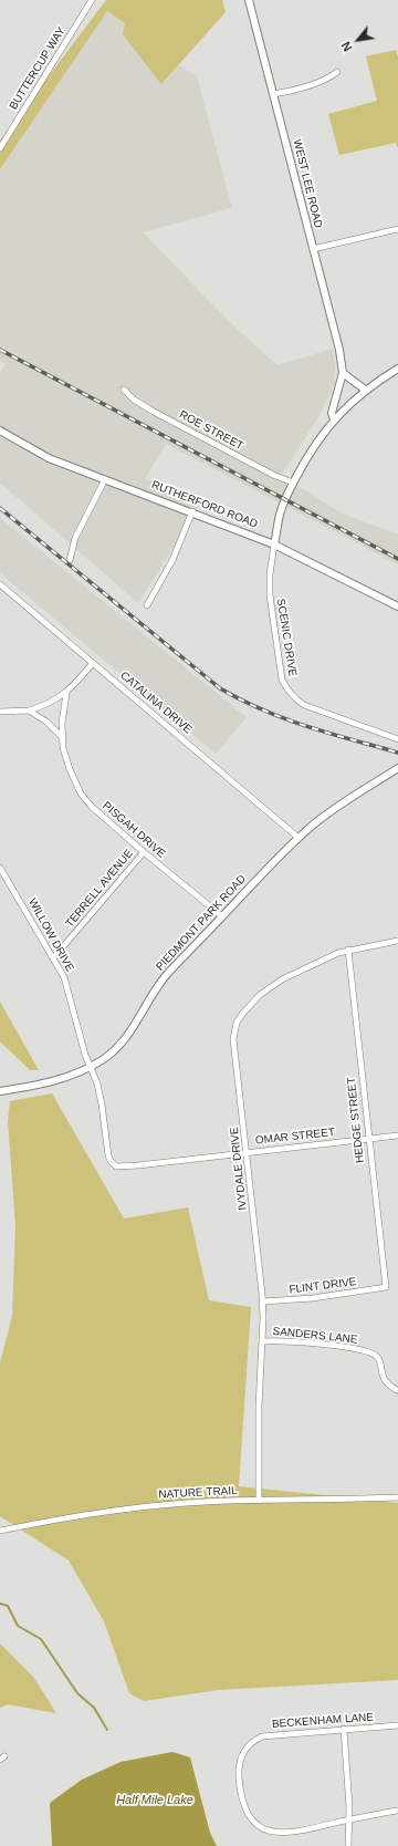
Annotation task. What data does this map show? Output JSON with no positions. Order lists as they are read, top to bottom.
{
  "streets": {
    "street": [
      "BUTTERCUP WAY",
      "WEST LEE ROAD",
      "ROE STREET",
      "RUTHERFORD ROAD",
      "SCENIC DRIVE",
      "CATALINA DRIVE",
      "PISGAH DRIVE",
      "TERRELL AVENUE",
      "PIEDMONT PARK ROAD",
      "WILLOW DRIVE",
      "HEDGE STREET",
      "OMAR STREET",
      "IVYDALE DRIVE",
      "FLINT DRIVE",
      "SANDERS LANE",
      "NATURE TRAIL",
      "BECKENHAM LANE"
    ]
  },
  "crossings": [
    ["RUTHERFORD ROAD", "SCENIC DRIVE"],
    ["CATALINA DRIVE", "PIEDMONT PARK ROAD"],
    ["PISGAH DRIVE", "TERRELL AVENUE"],
    ["PISGAH DRIVE", "PIEDMONT PARK ROAD"],
    ["TERRELL AVENUE", "WILLOW DRIVE"],
    ["PIEDMONT PARK ROAD", "WILLOW DRIVE"],
    ["WILLOW DRIVE", "OMAR STREET"],
    ["HEDGE STREET", "OMAR STREET"],
    ["HEDGE STREET", "IVYDALE DRIVE"],
    ["HEDGE STREET", "FLINT DRIVE"],
    ["OMAR STREET", "IVYDALE DRIVE"],
    ["IVYDALE DRIVE", "FLINT DRIVE"],
    ["IVYDALE DRIVE", "SANDERS LANE"],
    ["IVYDALE DRIVE", "NATURE TRAIL"]
  ],
  "water": ["Half Mile Lake"],
  "north": "bottom left"
}
